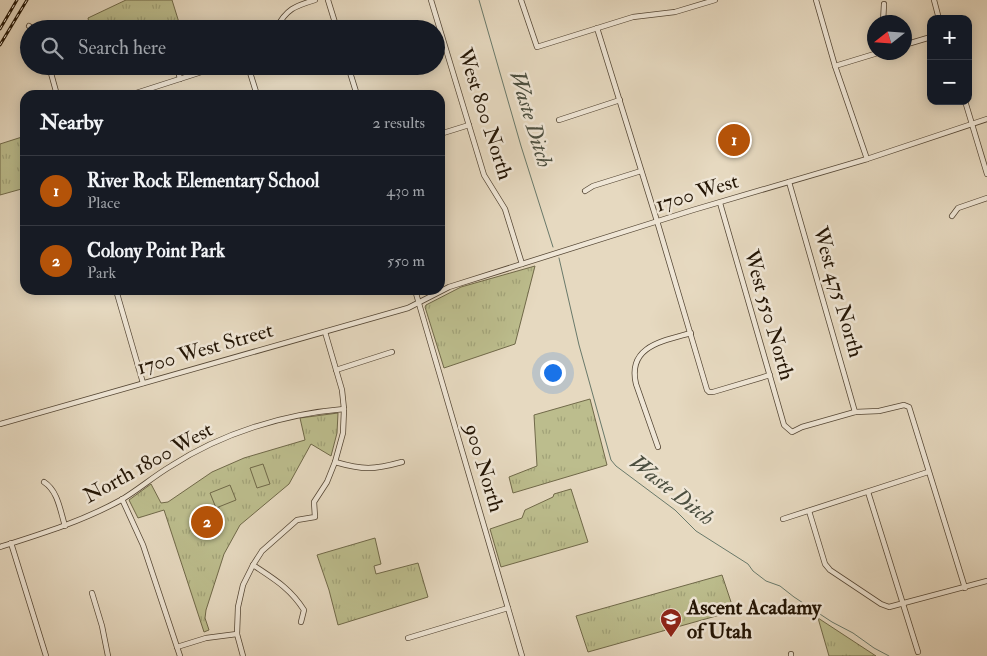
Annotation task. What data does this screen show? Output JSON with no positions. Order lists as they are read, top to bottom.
{
  "streets": {
    "street": [
      "West 800 North",
      "1700 West",
      "West 475 North",
      "West 550 North",
      "1700 West Street",
      "North 1800 West",
      "900 North"
    ]
  },
  "crossings": [
    ["West 800 North", "1700 West"],
    ["1700 West", "West 475 North"],
    ["1700 West", "West 550 North"],
    ["1700 West", "1700 West Street"],
    ["1700 West", "900 North"],
    ["West 475 North", "West 550 North"],
    ["1700 West Street", "900 North"]
  ],
  "water": ["Waste Ditch"],
  "places": {
    "school or university": ["Ascent Acadamy of Utah"]
  },
  "north": "left",
  "page": {
    "map_buttons": ["+", "−"],
    "search": "Search here",
    "heading": ["Nearby", "2 results"],
    "pins": ["1", "2"],
    "list": [
      {
        "mark": "1",
        "name": "River Rock Elementary School",
        "note": "Place",
        "value": "430 m"
      },
      {
        "mark": "2",
        "name": "Colony Point Park",
        "note": "Park",
        "value": "550 m"
      }
    ]
  }
}
